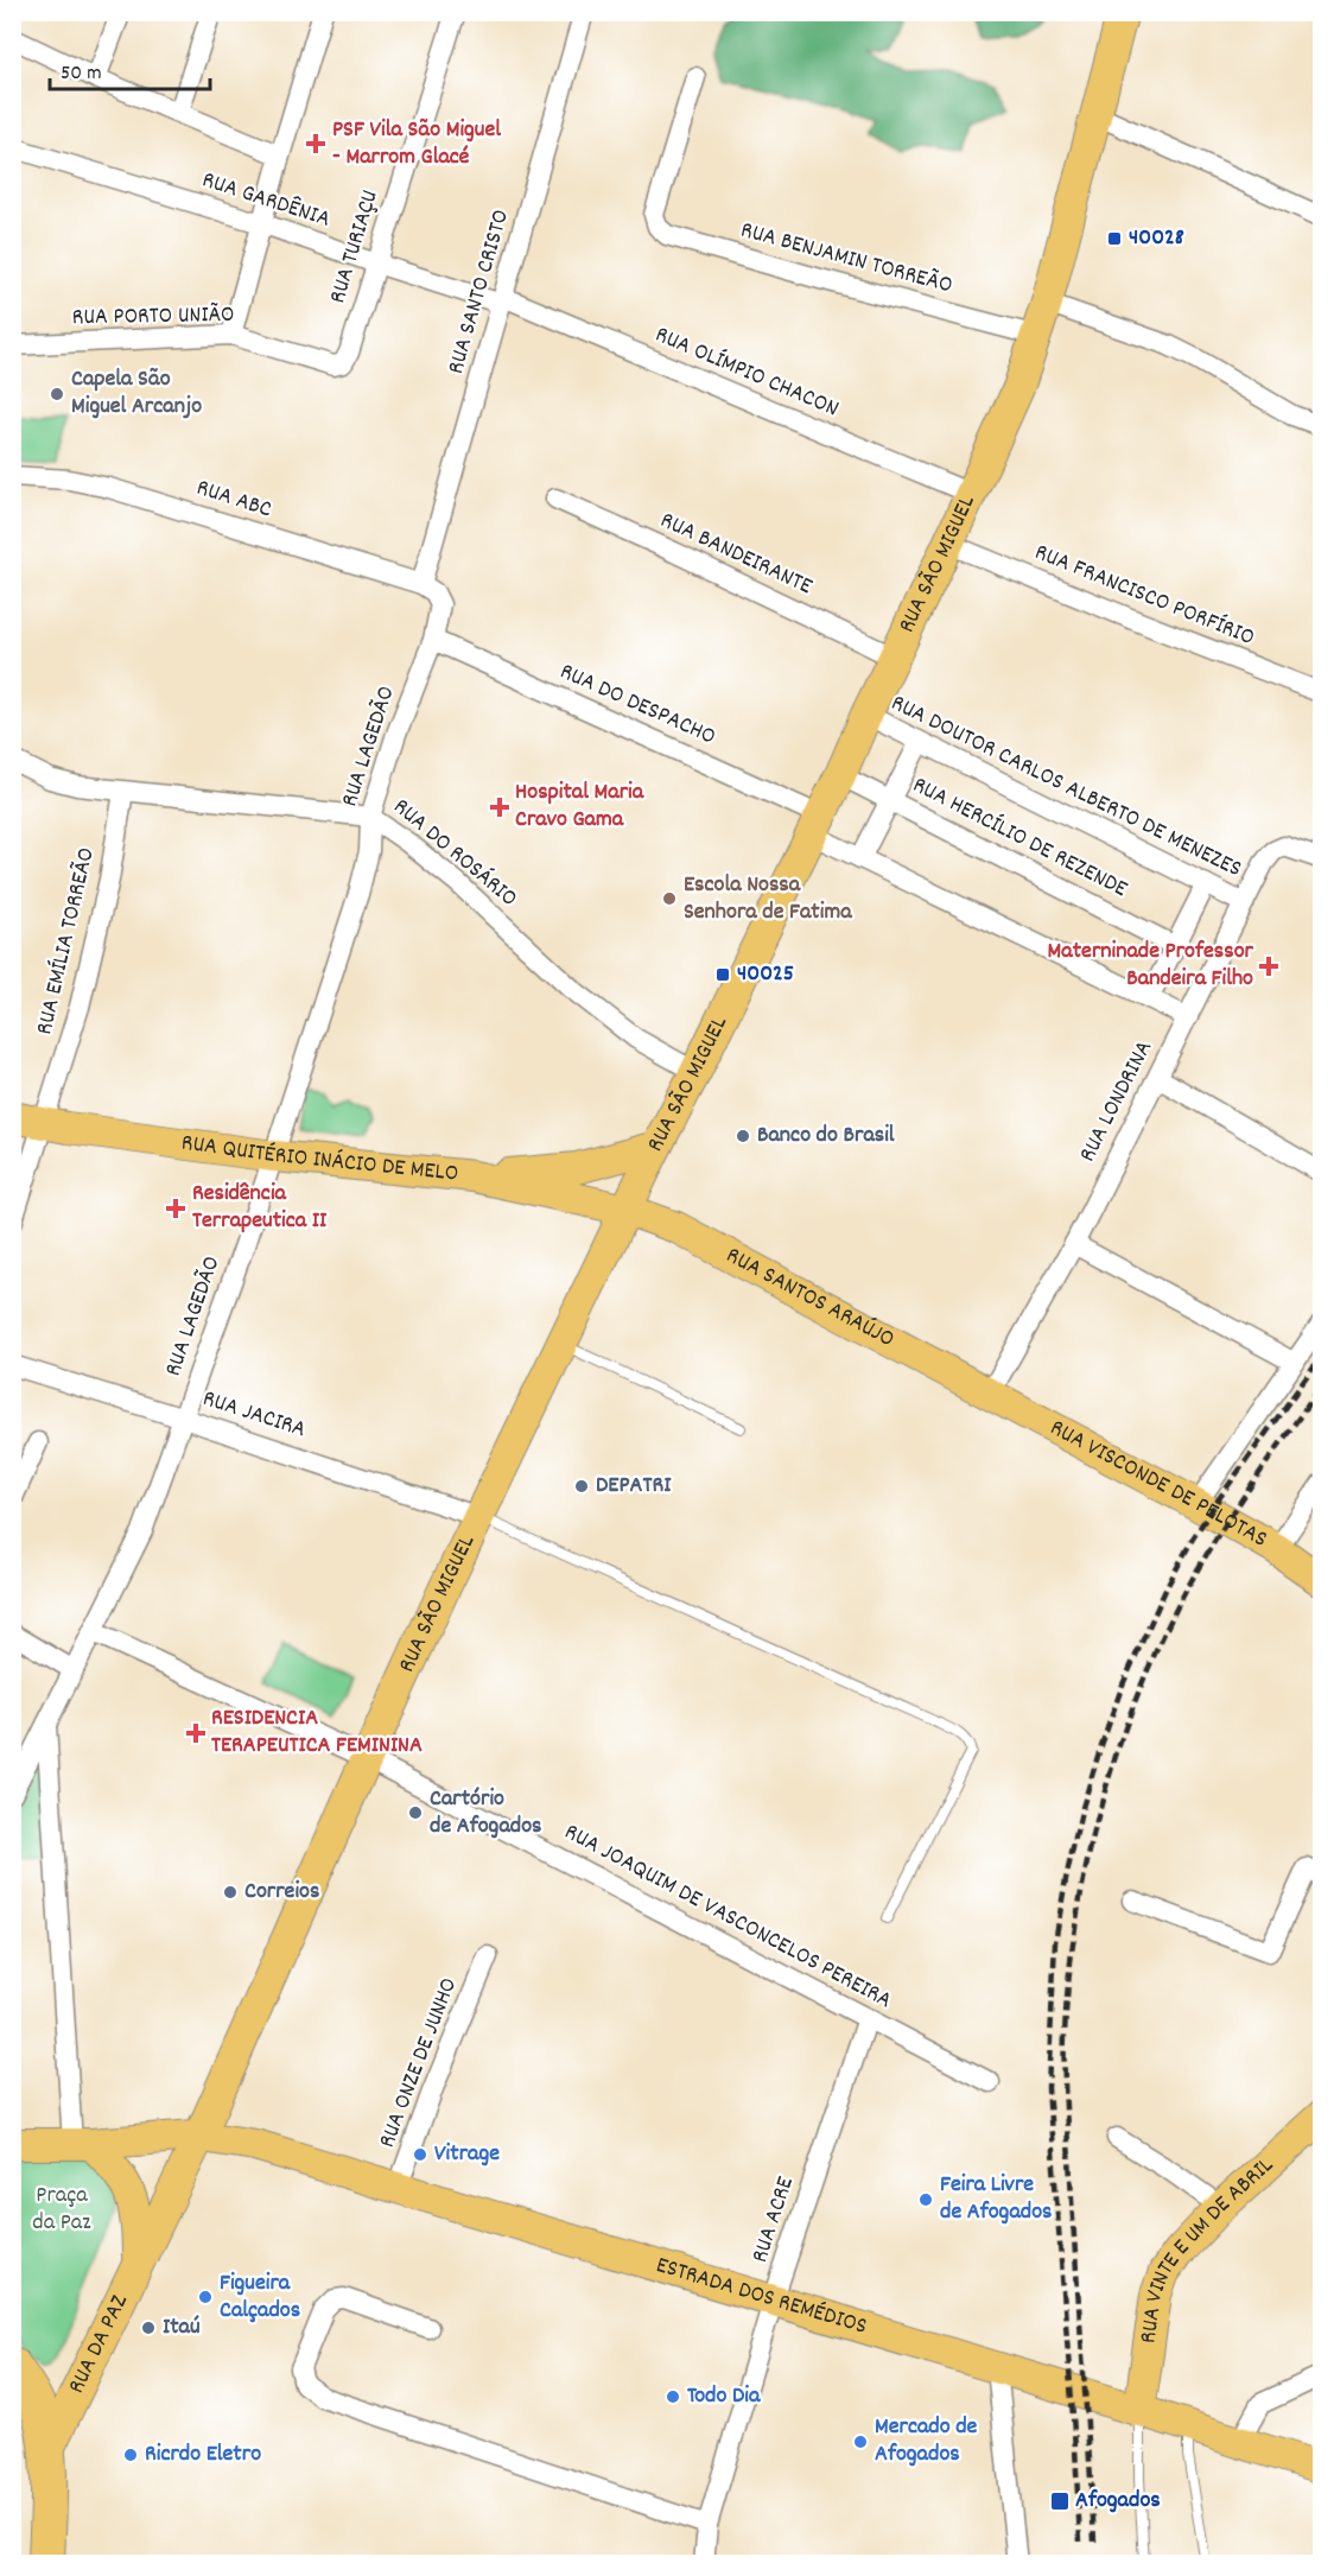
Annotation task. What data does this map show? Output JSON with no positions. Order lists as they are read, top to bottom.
{
  "streets": {
    "highway": ["RUA DA PAZ"],
    "main road": [
      "RUA SÃO MIGUEL",
      "RUA QUITÉRIO INÁCIO DE MELO",
      "RUA SANTOS ARAÚJO",
      "RUA VISCONDE DE PELOTAS",
      "RUA VINTE E UM DE ABRIL",
      "ESTRADA DOS REMÉDIOS"
    ],
    "street": [
      "RUA GARDÊNIA",
      "RUA TURIAÇU",
      "RUA BENJAMIN TORREÃO",
      "RUA SANTO CRISTO",
      "RUA PORTO UNIÃO",
      "RUA OLÍMPIO CHACON",
      "RUA ABC",
      "RUA BANDEIRANTE",
      "RUA FRANCISCO PORFÍRIO",
      "RUA DO DESPACHO",
      "RUA LAGEDÃO",
      "RUA DOUTOR CARLOS ALBERTO DE MENEZES",
      "RUA HERCÍLIO DE REZENDE",
      "RUA DO ROSÁRIO",
      "RUA EMÍLIA TORREÃO",
      "RUA LONDRINA",
      "RUA JACIRA",
      "RUA JOAQUIM DE VASCONCELOS PEREIRA",
      "RUA ONZE DE JUNHO",
      "RUA ACRE"
    ]
  },
  "crossings": [
    ["RUA GARDÊNIA", "RUA TURIAÇU"],
    ["RUA GARDÊNIA", "RUA SANTO CRISTO"],
    ["RUA GARDÊNIA", "RUA OLÍMPIO CHACON"],
    ["RUA TURIAÇU", "RUA PORTO UNIÃO"],
    ["RUA BENJAMIN TORREÃO", "RUA SÃO MIGUEL"],
    ["RUA SANTO CRISTO", "RUA OLÍMPIO CHACON"],
    ["RUA SANTO CRISTO", "RUA ABC"],
    ["RUA SANTO CRISTO", "RUA LAGEDÃO"],
    ["RUA OLÍMPIO CHACON", "RUA SÃO MIGUEL"],
    ["RUA ABC", "RUA LAGEDÃO"],
    ["RUA BANDEIRANTE", "RUA SÃO MIGUEL"],
    ["RUA SÃO MIGUEL", "RUA FRANCISCO PORFÍRIO"],
    ["RUA SÃO MIGUEL", "RUA DO DESPACHO"],
    ["RUA SÃO MIGUEL", "RUA DOUTOR CARLOS ALBERTO DE MENEZES"],
    ["RUA SÃO MIGUEL", "RUA HERCÍLIO DE REZENDE"],
    ["RUA SÃO MIGUEL", "RUA DO ROSÁRIO"],
    ["RUA SÃO MIGUEL", "RUA QUITÉRIO INÁCIO DE MELO"],
    ["RUA SÃO MIGUEL", "RUA SANTOS ARAÚJO"],
    ["RUA SÃO MIGUEL", "RUA JACIRA"],
    ["RUA SÃO MIGUEL", "RUA JOAQUIM DE VASCONCELOS PEREIRA"],
    ["RUA SÃO MIGUEL", "ESTRADA DOS REMÉDIOS"],
    ["RUA SÃO MIGUEL", "RUA DA PAZ"],
    ["RUA DO DESPACHO", "RUA LAGEDÃO"],
    ["RUA DO DESPACHO", "RUA LONDRINA"],
    ["RUA LAGEDÃO", "RUA DO ROSÁRIO"],
    ["RUA LAGEDÃO", "RUA QUITÉRIO INÁCIO DE MELO"],
    ["RUA LAGEDÃO", "RUA JACIRA"],
    ["RUA LAGEDÃO", "RUA JOAQUIM DE VASCONCELOS PEREIRA"],
    ["RUA DOUTOR CARLOS ALBERTO DE MENEZES", "RUA LONDRINA"],
    ["RUA DO ROSÁRIO", "RUA EMÍLIA TORREÃO"],
    ["RUA EMÍLIA TORREÃO", "RUA QUITÉRIO INÁCIO DE MELO"],
    ["RUA LONDRINA", "RUA SANTOS ARAÚJO"],
    ["RUA LONDRINA", "RUA VISCONDE DE PELOTAS"],
    ["RUA QUITÉRIO INÁCIO DE MELO", "RUA SANTOS ARAÚJO"],
    ["RUA SANTOS ARAÚJO", "RUA VISCONDE DE PELOTAS"],
    ["RUA JOAQUIM DE VASCONCELOS PEREIRA", "RUA ACRE"],
    ["RUA ONZE DE JUNHO", "ESTRADA DOS REMÉDIOS"],
    ["RUA ACRE", "ESTRADA DOS REMÉDIOS"],
    ["RUA VINTE E UM DE ABRIL", "ESTRADA DOS REMÉDIOS"],
    ["ESTRADA DOS REMÉDIOS", "RUA DA PAZ"]
  ],
  "parks": ["Praça da Paz"],
  "places": {
    "health": [
      "PSF Vila São Miguel - Marrom Glacé",
      "Hospital Maria Cravo Gama",
      "Materninade Professor Bandeira Filho",
      "Residência Terrapeutica II",
      "RESIDENCIA TERAPEUTICA FEMININA"
    ],
    "transit": ["40028", "40025", "Afogados"],
    "other": [
      "Capela São Miguel Arcanjo",
      "Escola Nossa Senhora de Fatima",
      "Banco do Brasil",
      "DEPATRI",
      "Cartório de Afogados",
      "Correios",
      "Vitrage",
      "Feira Livre de Afogados",
      "Figueira Calçados",
      "Itaú",
      "Todo Dia",
      "Mercado de Afogados",
      "Ricrdo Eletro"
    ]
  },
  "scale_bar": "50 m"
}
